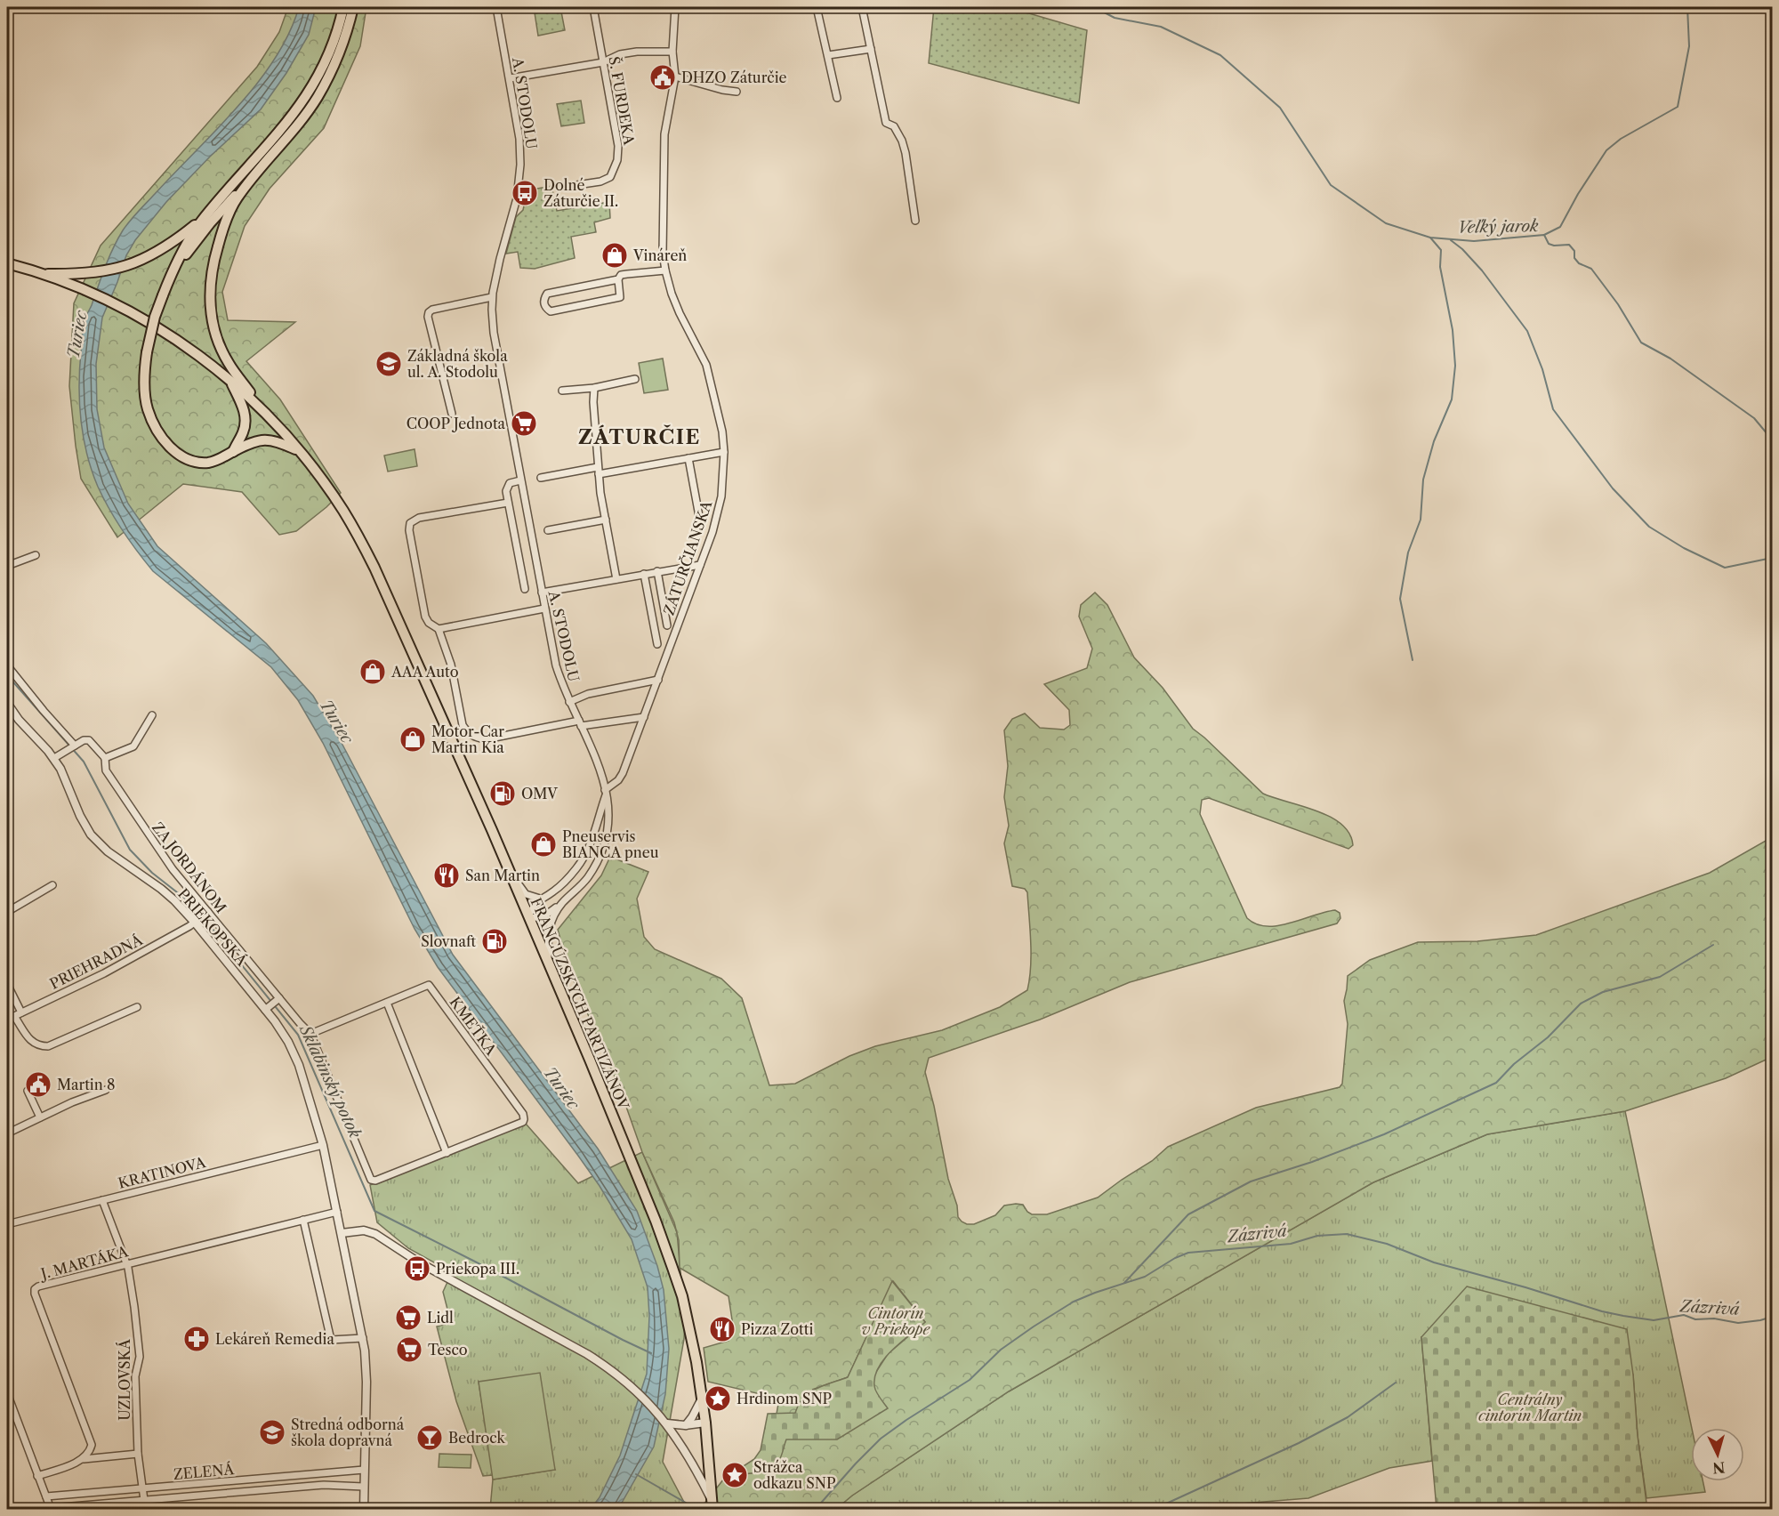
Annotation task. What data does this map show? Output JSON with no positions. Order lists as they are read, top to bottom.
{
  "streets": {
    "main road": ["FRANCÚZSKYCH PARTIZÁNOV"],
    "street": [
      "Š. FURDEKA",
      "A. STODOLU",
      "ZÁTURČIANSKA",
      "ZA JORDÁNOM",
      "PRIEKOPSKÁ",
      "PRIEHRADNÁ",
      "KMEŤKA",
      "KRATINOVA",
      "J. MARTÁKA",
      "UZLOVSKÁ",
      "ZELENÁ"
    ]
  },
  "crossings": [
    ["A. STODOLU", "ZÁTURČIANSKA"],
    ["ZA JORDÁNOM", "PRIEHRADNÁ"],
    ["ZA JORDÁNOM", "KMEŤKA"],
    ["PRIEKOPSKÁ", "PRIEHRADNÁ"],
    ["PRIEKOPSKÁ", "KRATINOVA"],
    ["PRIEKOPSKÁ", "J. MARTÁKA"],
    ["PRIEKOPSKÁ", "ZELENÁ"],
    ["KRATINOVA", "UZLOVSKÁ"],
    ["J. MARTÁKA", "UZLOVSKÁ"],
    ["UZLOVSKÁ", "ZELENÁ"]
  ],
  "districts": ["ZÁTURČIE"],
  "water": [
    "Veľký jarok",
    "Turiec",
    "Sklabinský potok",
    "Zázrivá"
  ],
  "parks": ["Cintorín v Priekope", "Centrálny cintorín Martin"],
  "places": {
    "public building": ["DHZO Záturčie", "Martin 8"],
    "bus stop": ["Dolné Záturčie II.", "Priekopa III."],
    "shop": [
      "Vináreň",
      "AAA Auto",
      "Motor-Car Martin Kia",
      "Pneuservis BIANCA pneu"
    ],
    "school or university": ["Základná škola ul. A. Stodolu", "Stredná odborná škola dopravná"],
    "supermarket": ["COOP Jednota", "Lidl", "Tesco"],
    "fuel station": ["OMV", "Slovnaft"],
    "restaurant": ["San Martin", "Pizza Zotti"],
    "pharmacy": ["Lekáreň Remedia"],
    "place": ["Hrdinom SNP", "Strážca odkazu SNP"],
    "bar": ["Bedrock"]
  },
  "north": "bottom"
}
